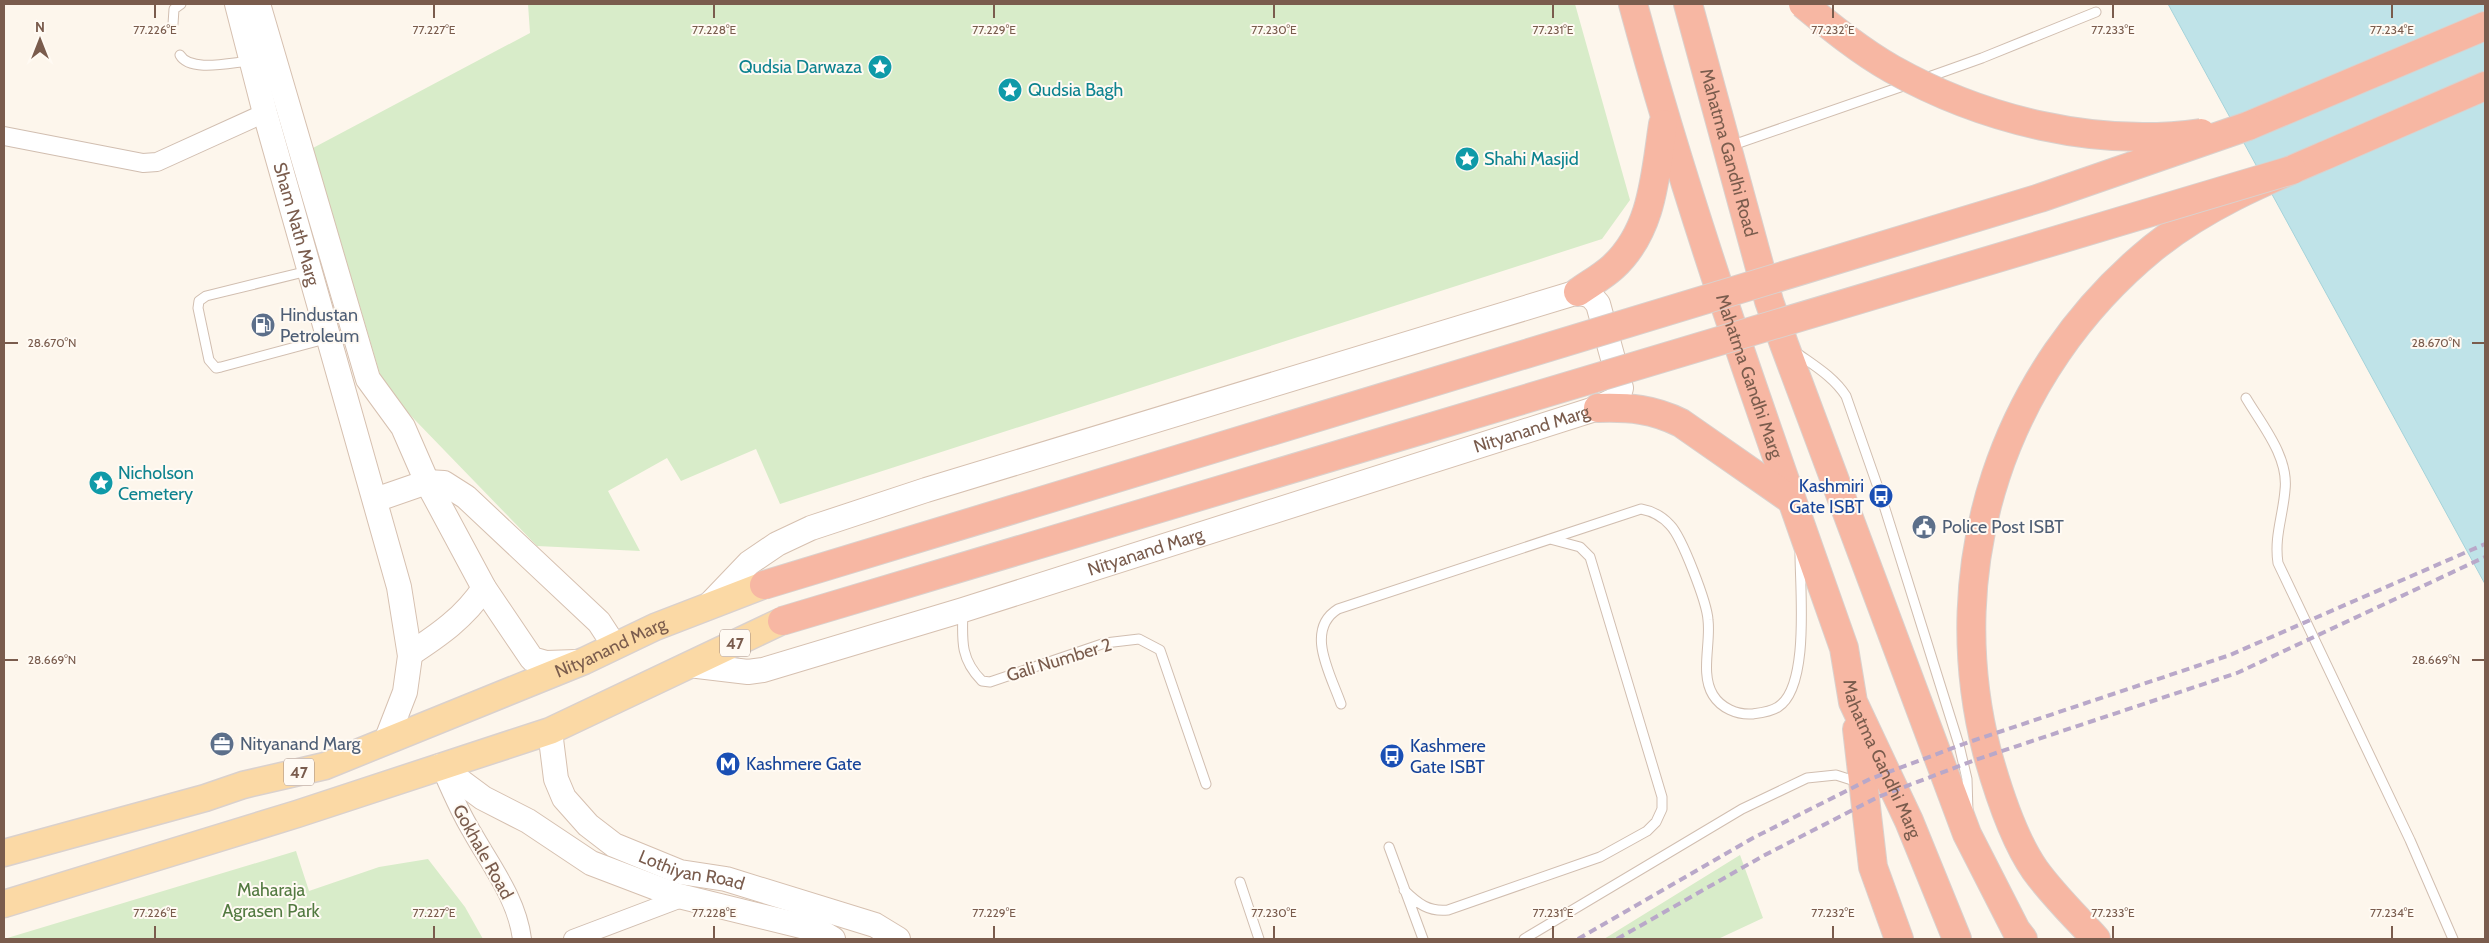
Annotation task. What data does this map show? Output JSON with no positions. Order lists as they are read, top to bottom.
{
  "streets": {
    "highway": ["Mahatma Gandhi Road", "Mahatma Gandhi Marg"],
    "main road": [
      "Sham Nath Marg",
      "Nityanand Marg",
      "47",
      "Lothiyan Road"
    ],
    "street": ["Gokhale Road"],
    "lane": ["Gali Number 2"]
  },
  "crossings": [
    ["Sham Nath Marg", "Nityanand Marg"],
    ["Nityanand Marg", "47"],
    ["Nityanand Marg", "Gali Number 2"],
    ["47", "Gokhale Road"],
    ["47", "Lothiyan Road"],
    ["Gokhale Road", "Lothiyan Road"]
  ],
  "parks": ["Maharaja Agrasen Park"],
  "places": {
    "place": [
      "Qudsia Darwaza",
      "Qudsia Bagh",
      "Shahi Masjid",
      "Nicholson Cemetery"
    ],
    "fuel station": ["Hindustan Petroleum"],
    "bus stop": ["Kashmiri Gate ISBT", "Kashmere Gate ISBT"],
    "public building": ["Police Post ISBT"],
    "office": ["Nityanand Marg"],
    "metro station": ["Kashmere Gate"]
  },
  "north": "top",
  "coordinates": [
    "77.226°E",
    "77.227°E",
    "77.228°E",
    "77.229°E",
    "77.230°E",
    "77.231°E",
    "77.232°E",
    "77.233°E",
    "77.234°E",
    "28.670°N",
    "28.669°N"
  ]
}
